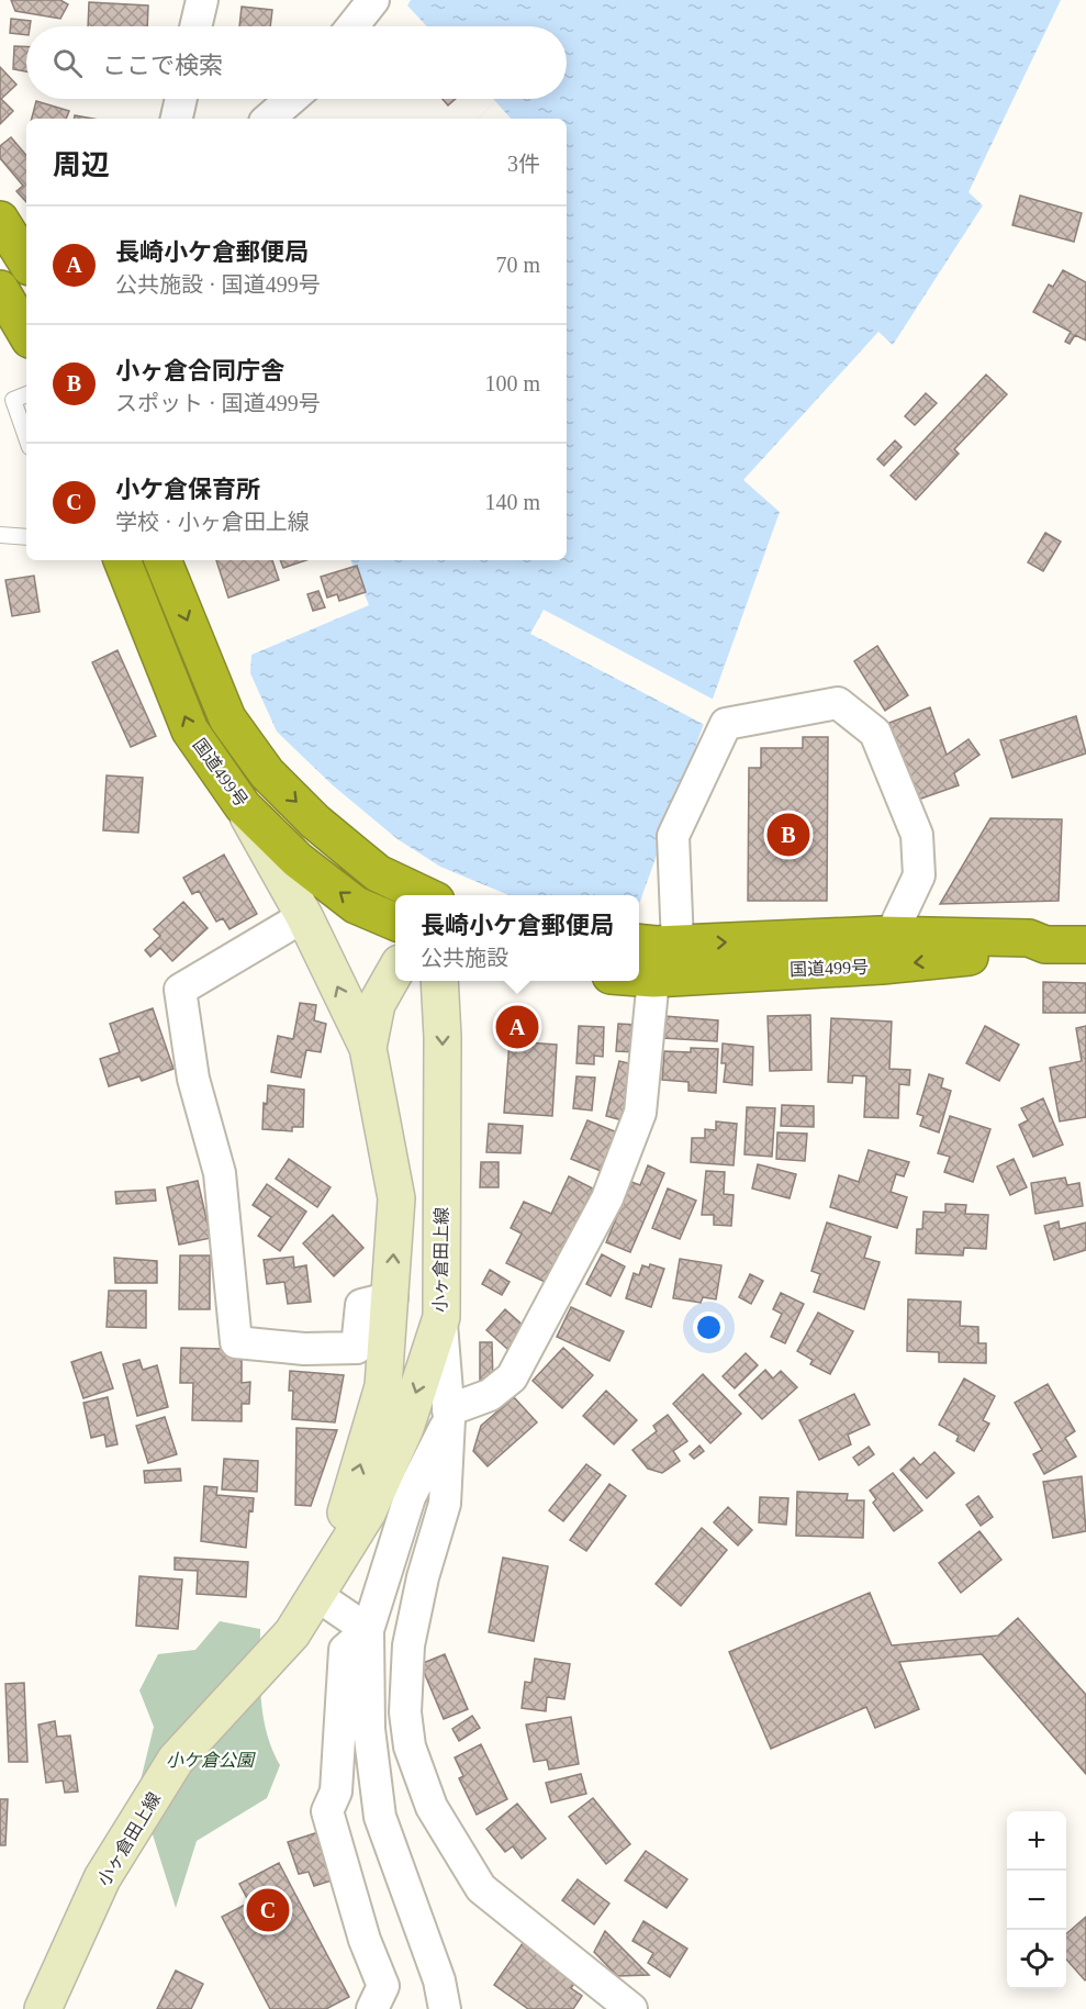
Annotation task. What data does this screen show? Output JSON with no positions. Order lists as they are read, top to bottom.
{
  "streets": {
    "highway": ["国道499号"],
    "main road": ["小ヶ倉田上線"]
  },
  "crossings": [
    ["国道499号", "小ヶ倉田上線"]
  ],
  "parks": ["小ケ倉公園"],
  "page": {
    "search": "ここで検索",
    "heading": ["周辺", "3件"],
    "list": [
      {
        "mark": "A",
        "name": "長崎小ケ倉郵便局",
        "note": "公共施設 · 国道499号",
        "value": "70 m"
      },
      {
        "mark": "B",
        "name": "小ヶ倉合同庁舎",
        "note": "スポット · 国道499号",
        "value": "100 m"
      },
      {
        "mark": "C",
        "name": "小ケ倉保育所",
        "note": "学校 · 小ヶ倉田上線",
        "value": "140 m"
      }
    ],
    "pins": ["B", "A", "C"],
    "popup": ["長崎小ケ倉郵便局", "公共施設"],
    "map_buttons": ["+", "−"]
  }
}
